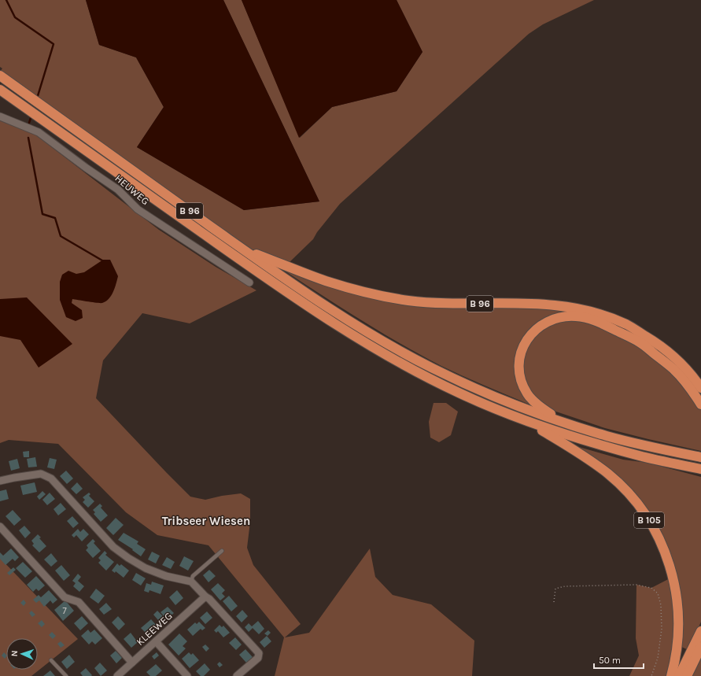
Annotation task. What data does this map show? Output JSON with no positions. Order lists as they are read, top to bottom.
{
  "streets": {
    "highway": ["B 96", "B 105"],
    "street": ["HEUWEG", "KLEEWEG"]
  },
  "crossings": [
    ["B 96", "B 105"]
  ],
  "districts": ["Tribseer Wiesen"],
  "house_numbers": ["7"],
  "scale_bar": "50 m",
  "north": "left"
}
